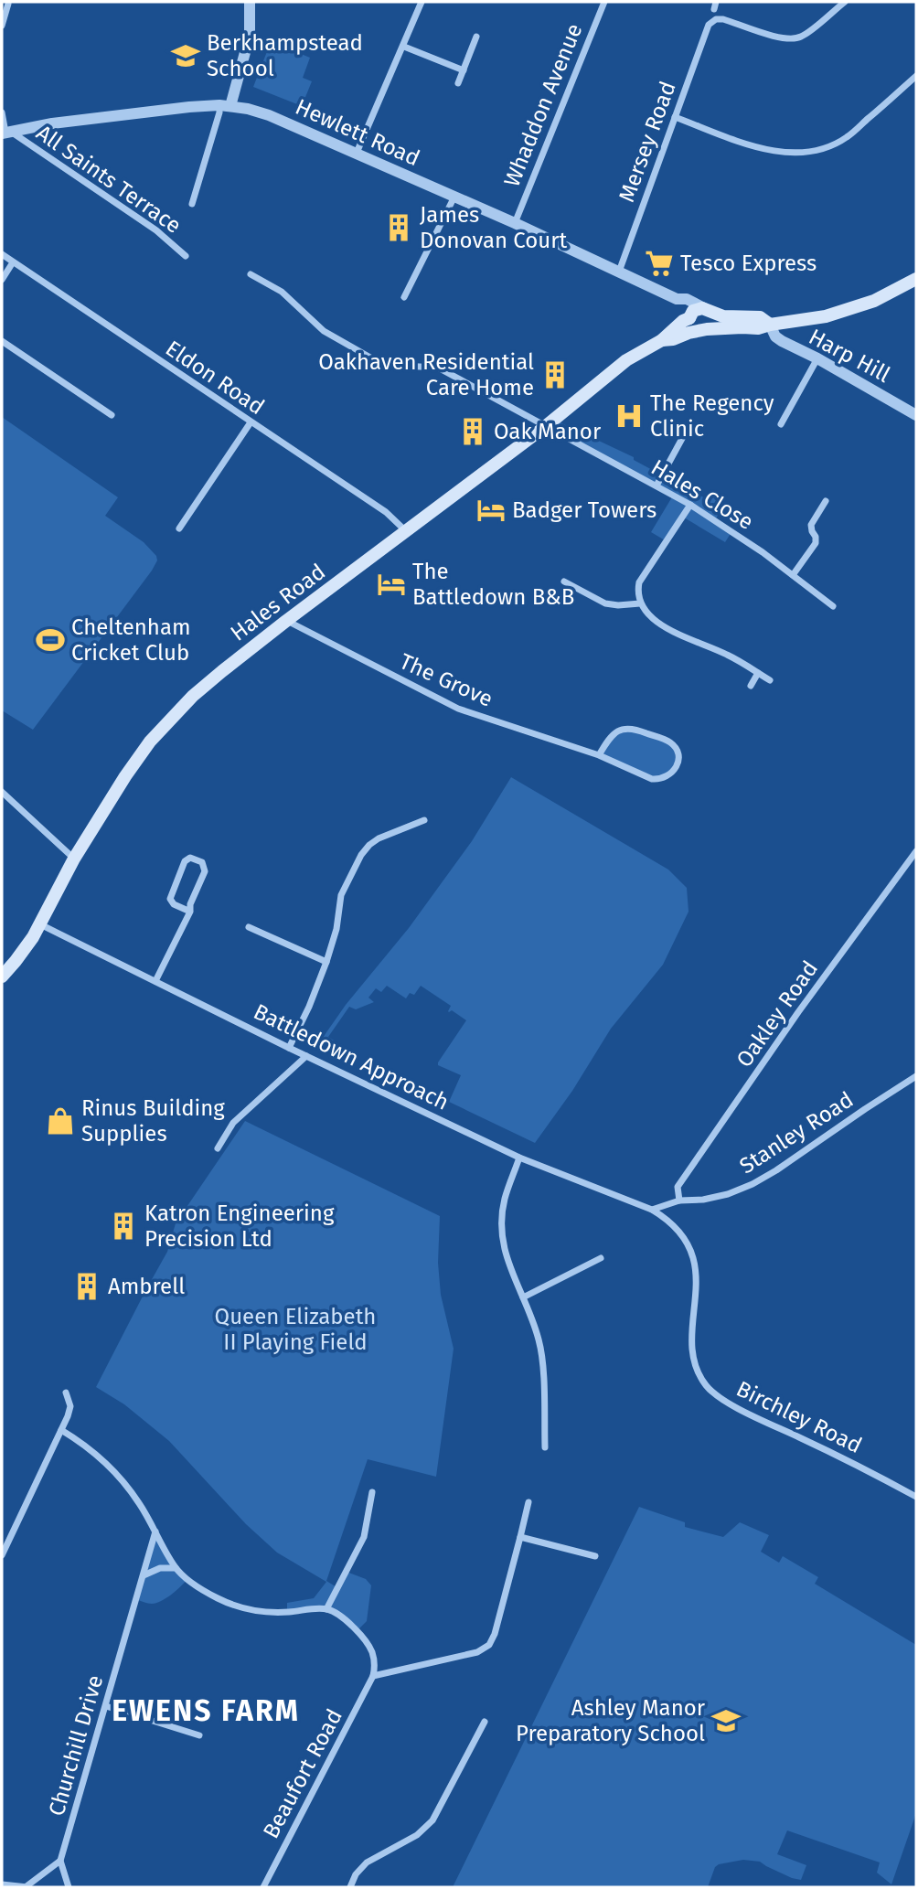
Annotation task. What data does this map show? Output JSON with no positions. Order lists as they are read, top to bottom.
{
  "streets": {
    "main road": ["Hales Road"],
    "street": [
      "Whaddon Avenue",
      "Hewlett Road",
      "Mersey Road",
      "All Saints Terrace",
      "Harp Hill",
      "Eldon Road",
      "Hales Close",
      "The Grove",
      "Oakley Road",
      "Battledown Approach",
      "Stanley Road",
      "Birchley Road",
      "Churchill Drive",
      "Beaufort Road"
    ]
  },
  "crossings": [
    ["Whaddon Avenue", "Hewlett Road"],
    ["Hewlett Road", "Mersey Road"],
    ["Hewlett Road", "All Saints Terrace"],
    ["Hewlett Road", "Hales Road"],
    ["Harp Hill", "Hales Road"],
    ["Eldon Road", "Hales Road"],
    ["Hales Close", "Hales Road"],
    ["Hales Road", "The Grove"],
    ["Hales Road", "Battledown Approach"],
    ["Oakley Road", "Stanley Road"],
    ["Battledown Approach", "Stanley Road"],
    ["Battledown Approach", "Birchley Road"],
    ["Stanley Road", "Birchley Road"]
  ],
  "districts": ["EWENS FARM"],
  "parks": ["Queen Elizabeth II Playing Field"],
  "places": {
    "school or university": ["Berkhampstead School", "Ashley Manor Preparatory School"],
    "building": [
      "James Donovan Court",
      "Oakhaven Residential Care Home",
      "Oak Manor",
      "Katron Engineering Precision Ltd",
      "Ambrell"
    ],
    "supermarket": ["Tesco Express"],
    "hospital": ["The Regency Clinic"],
    "hotel": ["Badger Towers", "The Battledown B&B"],
    "sports": ["Cheltenham Cricket Club"],
    "shop": ["Rinus Building Supplies"]
  }
}
